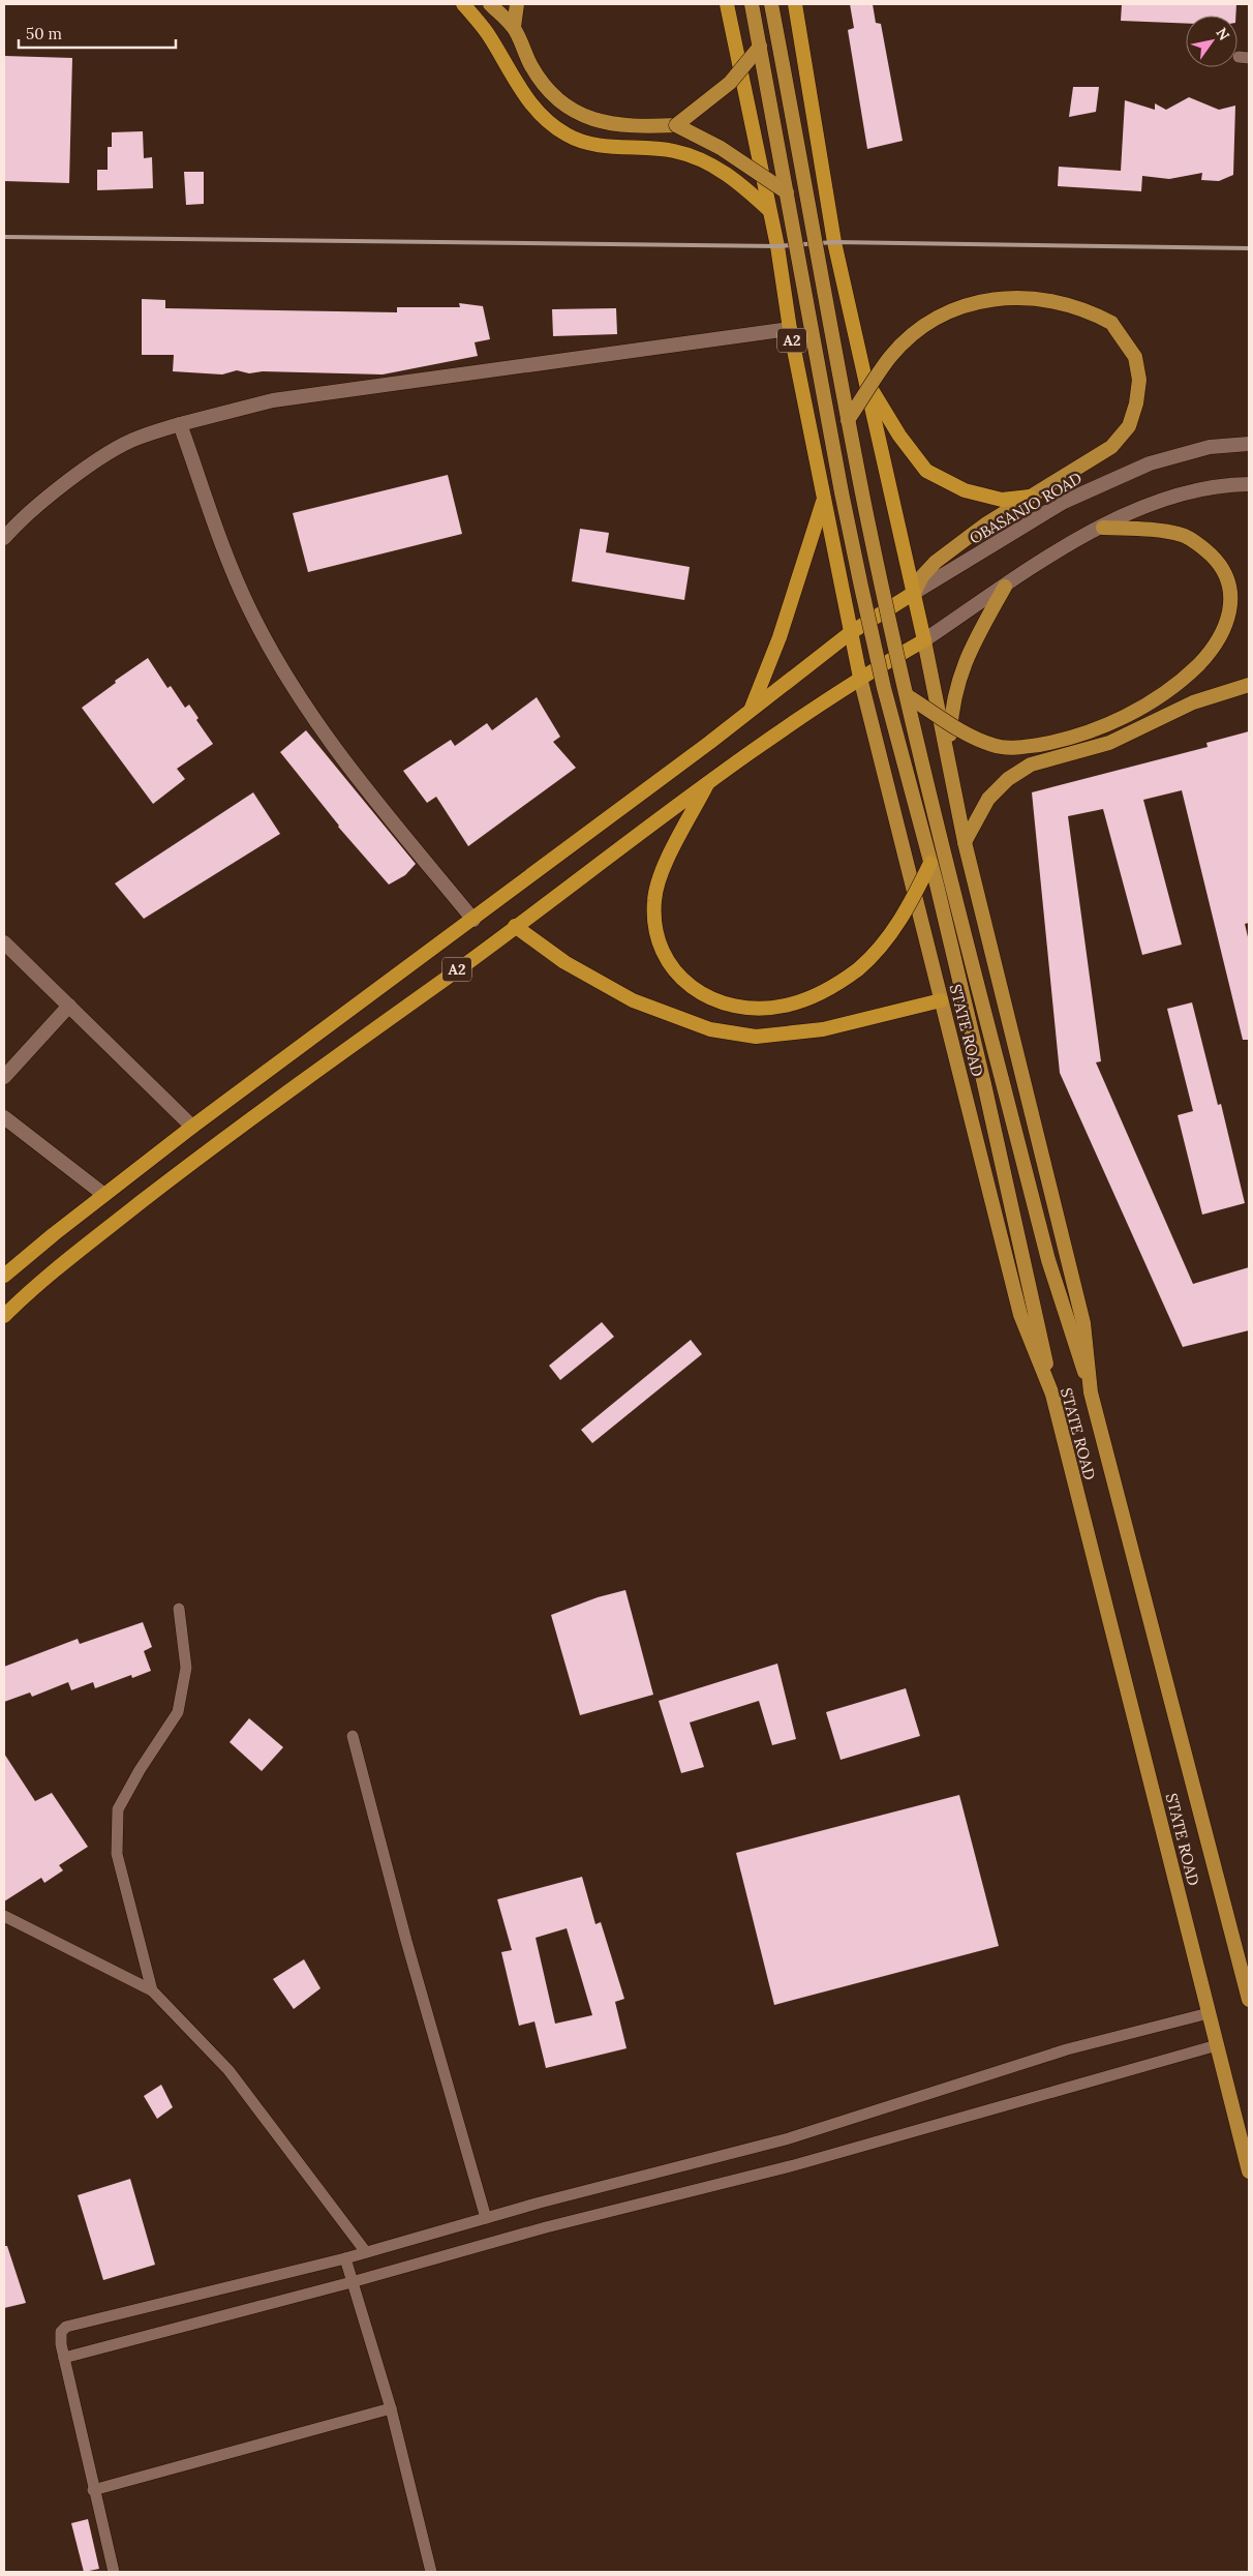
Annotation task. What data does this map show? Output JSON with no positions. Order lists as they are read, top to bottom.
{
  "streets": {
    "highway": ["A2"],
    "main road": ["STATE ROAD"],
    "street": ["OBASANJO ROAD"]
  },
  "crossings": [
    ["A2", "OBASANJO ROAD"],
    ["A2", "STATE ROAD"]
  ],
  "scale_bar": "50 m",
  "north": "top right"
}
